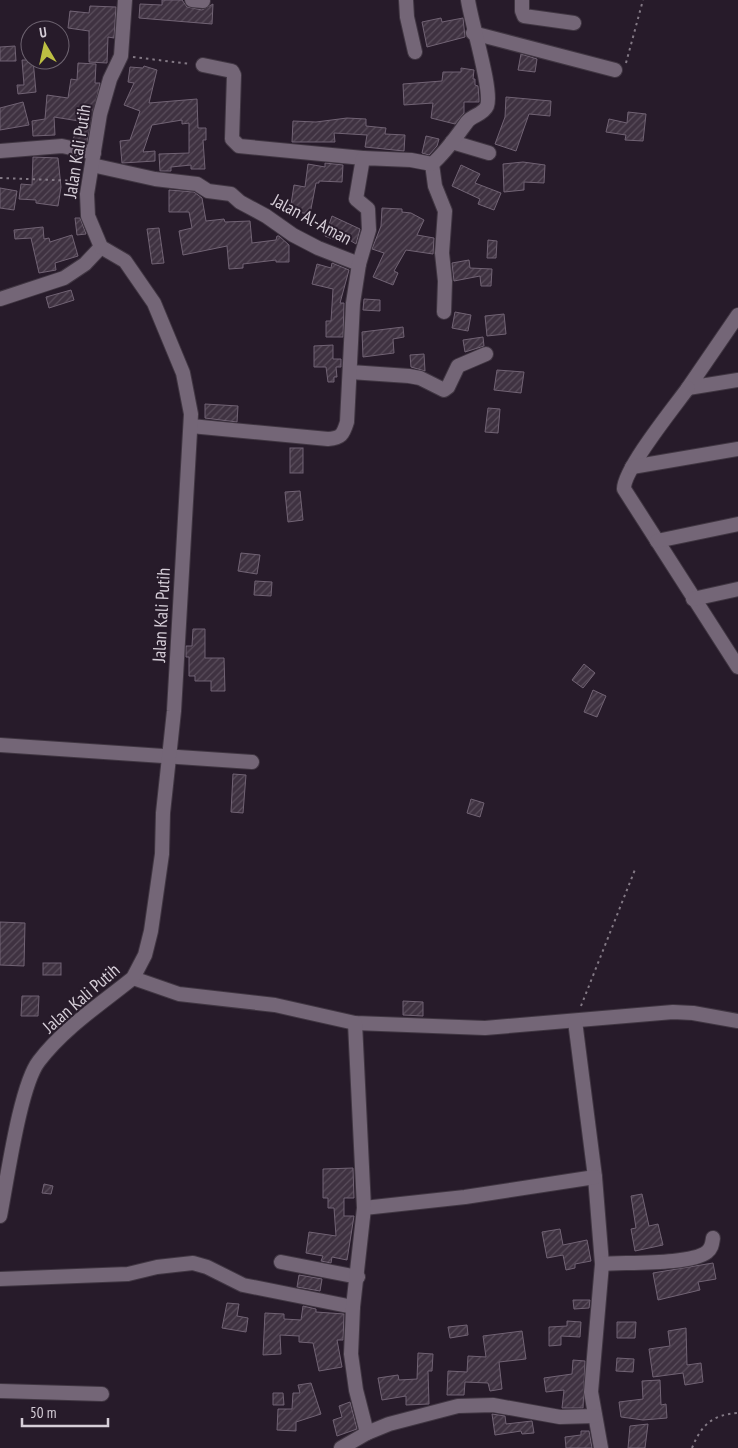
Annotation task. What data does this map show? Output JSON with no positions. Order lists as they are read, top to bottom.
{
  "streets": {
    "street": ["Jalan Kali Putih", "Jalan Al-Aman"]
  },
  "crossings": [
    ["Jalan Kali Putih", "Jalan Al-Aman"]
  ],
  "scale_bar": "50 m",
  "north": "top"
}
